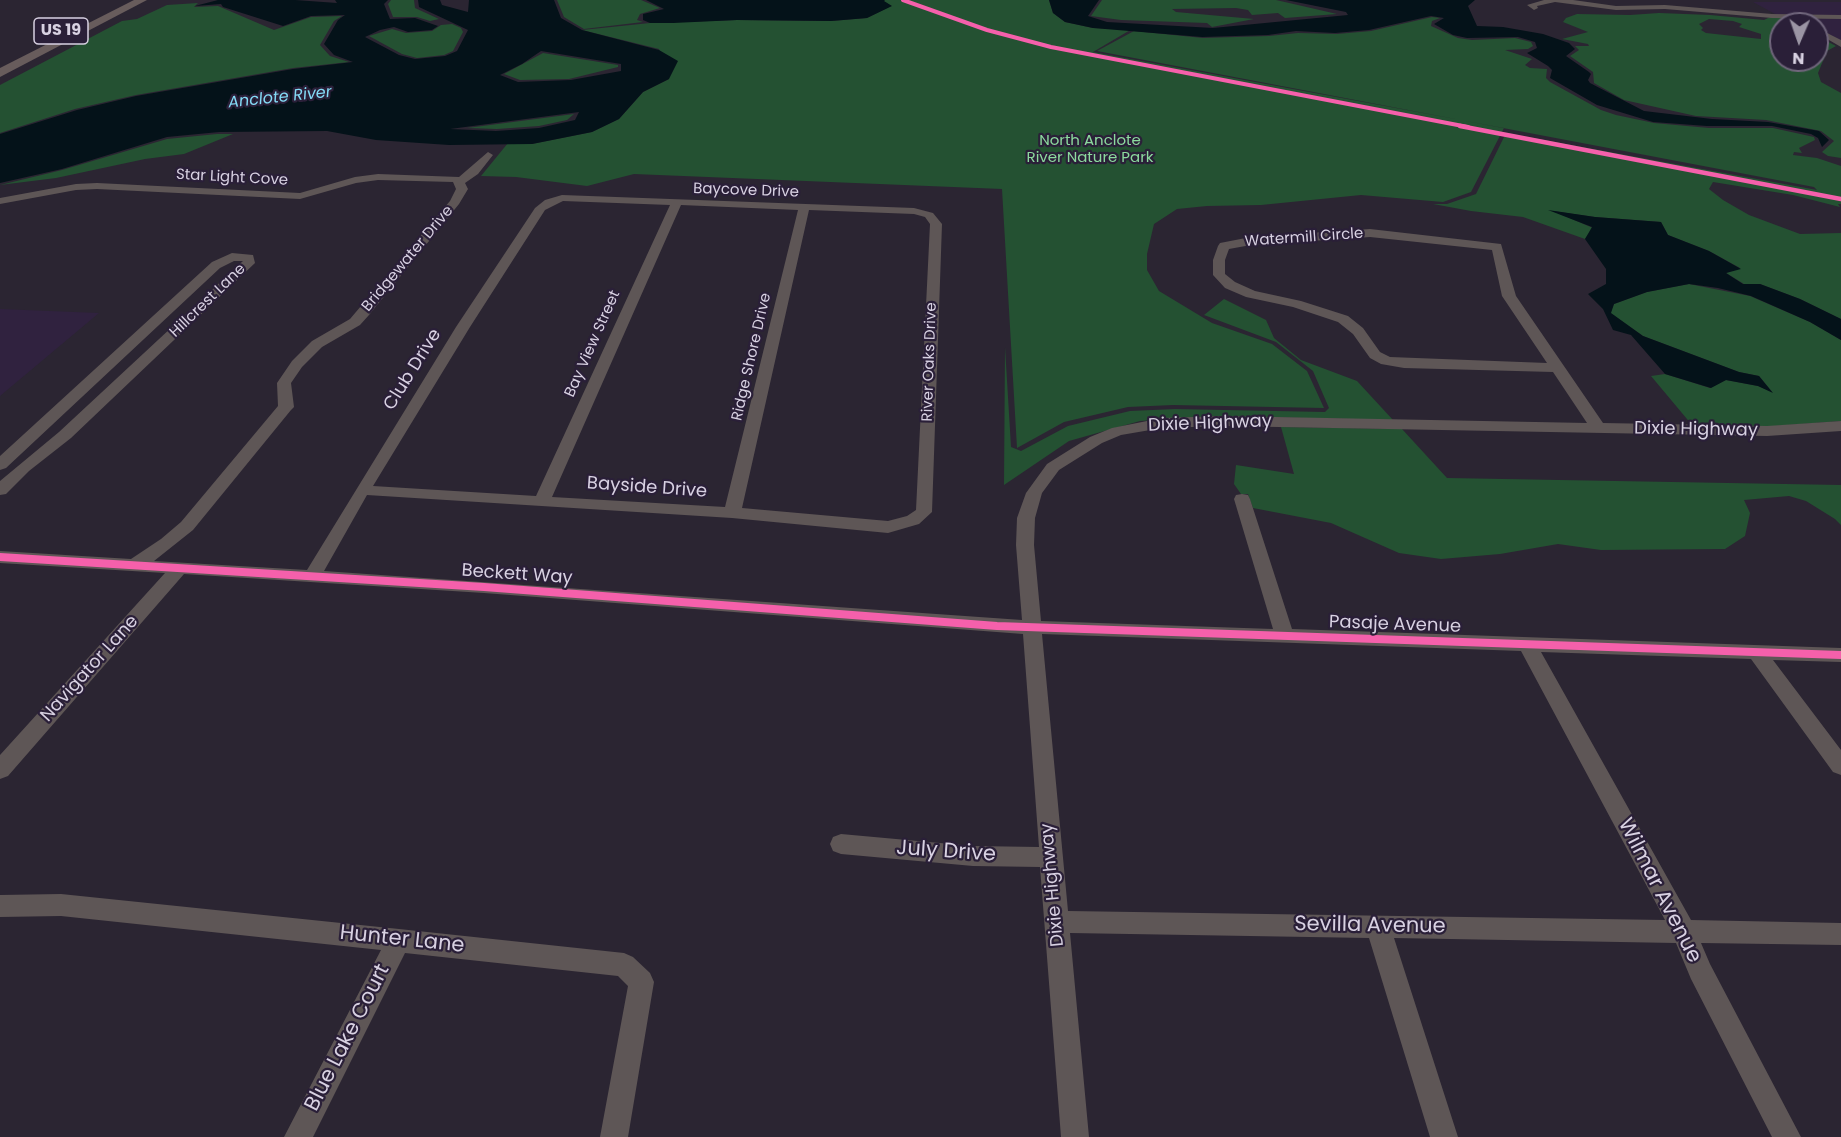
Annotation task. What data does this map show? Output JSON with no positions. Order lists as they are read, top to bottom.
{
  "streets": {
    "highway": ["US 19"],
    "street": [
      "Star Light Cove",
      "Baycove Drive",
      "Watermill Circle",
      "Bridgewater Drive",
      "Hillcrest Lane",
      "Bay View Street",
      "Ridge Shore Drive",
      "River Oaks Drive",
      "Club Drive",
      "Dixie Highway",
      "Bayside Drive",
      "Beckett Way",
      "Pasaje Avenue",
      "Navigator Lane",
      "July Drive",
      "Wilmar Avenue",
      "Sevilla Avenue",
      "Hunter Lane",
      "Blue Lake Court"
    ]
  },
  "crossings": [
    ["Star Light Cove", "Bridgewater Drive"],
    ["Baycove Drive", "Bay View Street"],
    ["Baycove Drive", "Ridge Shore Drive"],
    ["Baycove Drive", "River Oaks Drive"],
    ["Baycove Drive", "Club Drive"],
    ["Watermill Circle", "Dixie Highway"],
    ["Bridgewater Drive", "Beckett Way"],
    ["Bay View Street", "Bayside Drive"],
    ["Ridge Shore Drive", "Bayside Drive"],
    ["River Oaks Drive", "Bayside Drive"],
    ["Club Drive", "Bayside Drive"],
    ["Club Drive", "Beckett Way"],
    ["Dixie Highway", "Beckett Way"],
    ["Dixie Highway", "Pasaje Avenue"],
    ["Dixie Highway", "July Drive"],
    ["Dixie Highway", "Sevilla Avenue"],
    ["Beckett Way", "Pasaje Avenue"],
    ["Beckett Way", "Navigator Lane"],
    ["Pasaje Avenue", "Wilmar Avenue"],
    ["Wilmar Avenue", "Sevilla Avenue"],
    ["Hunter Lane", "Blue Lake Court"]
  ],
  "water": ["Anclote River"],
  "parks": ["North Anclote River Nature Park"],
  "north": "bottom"
}
